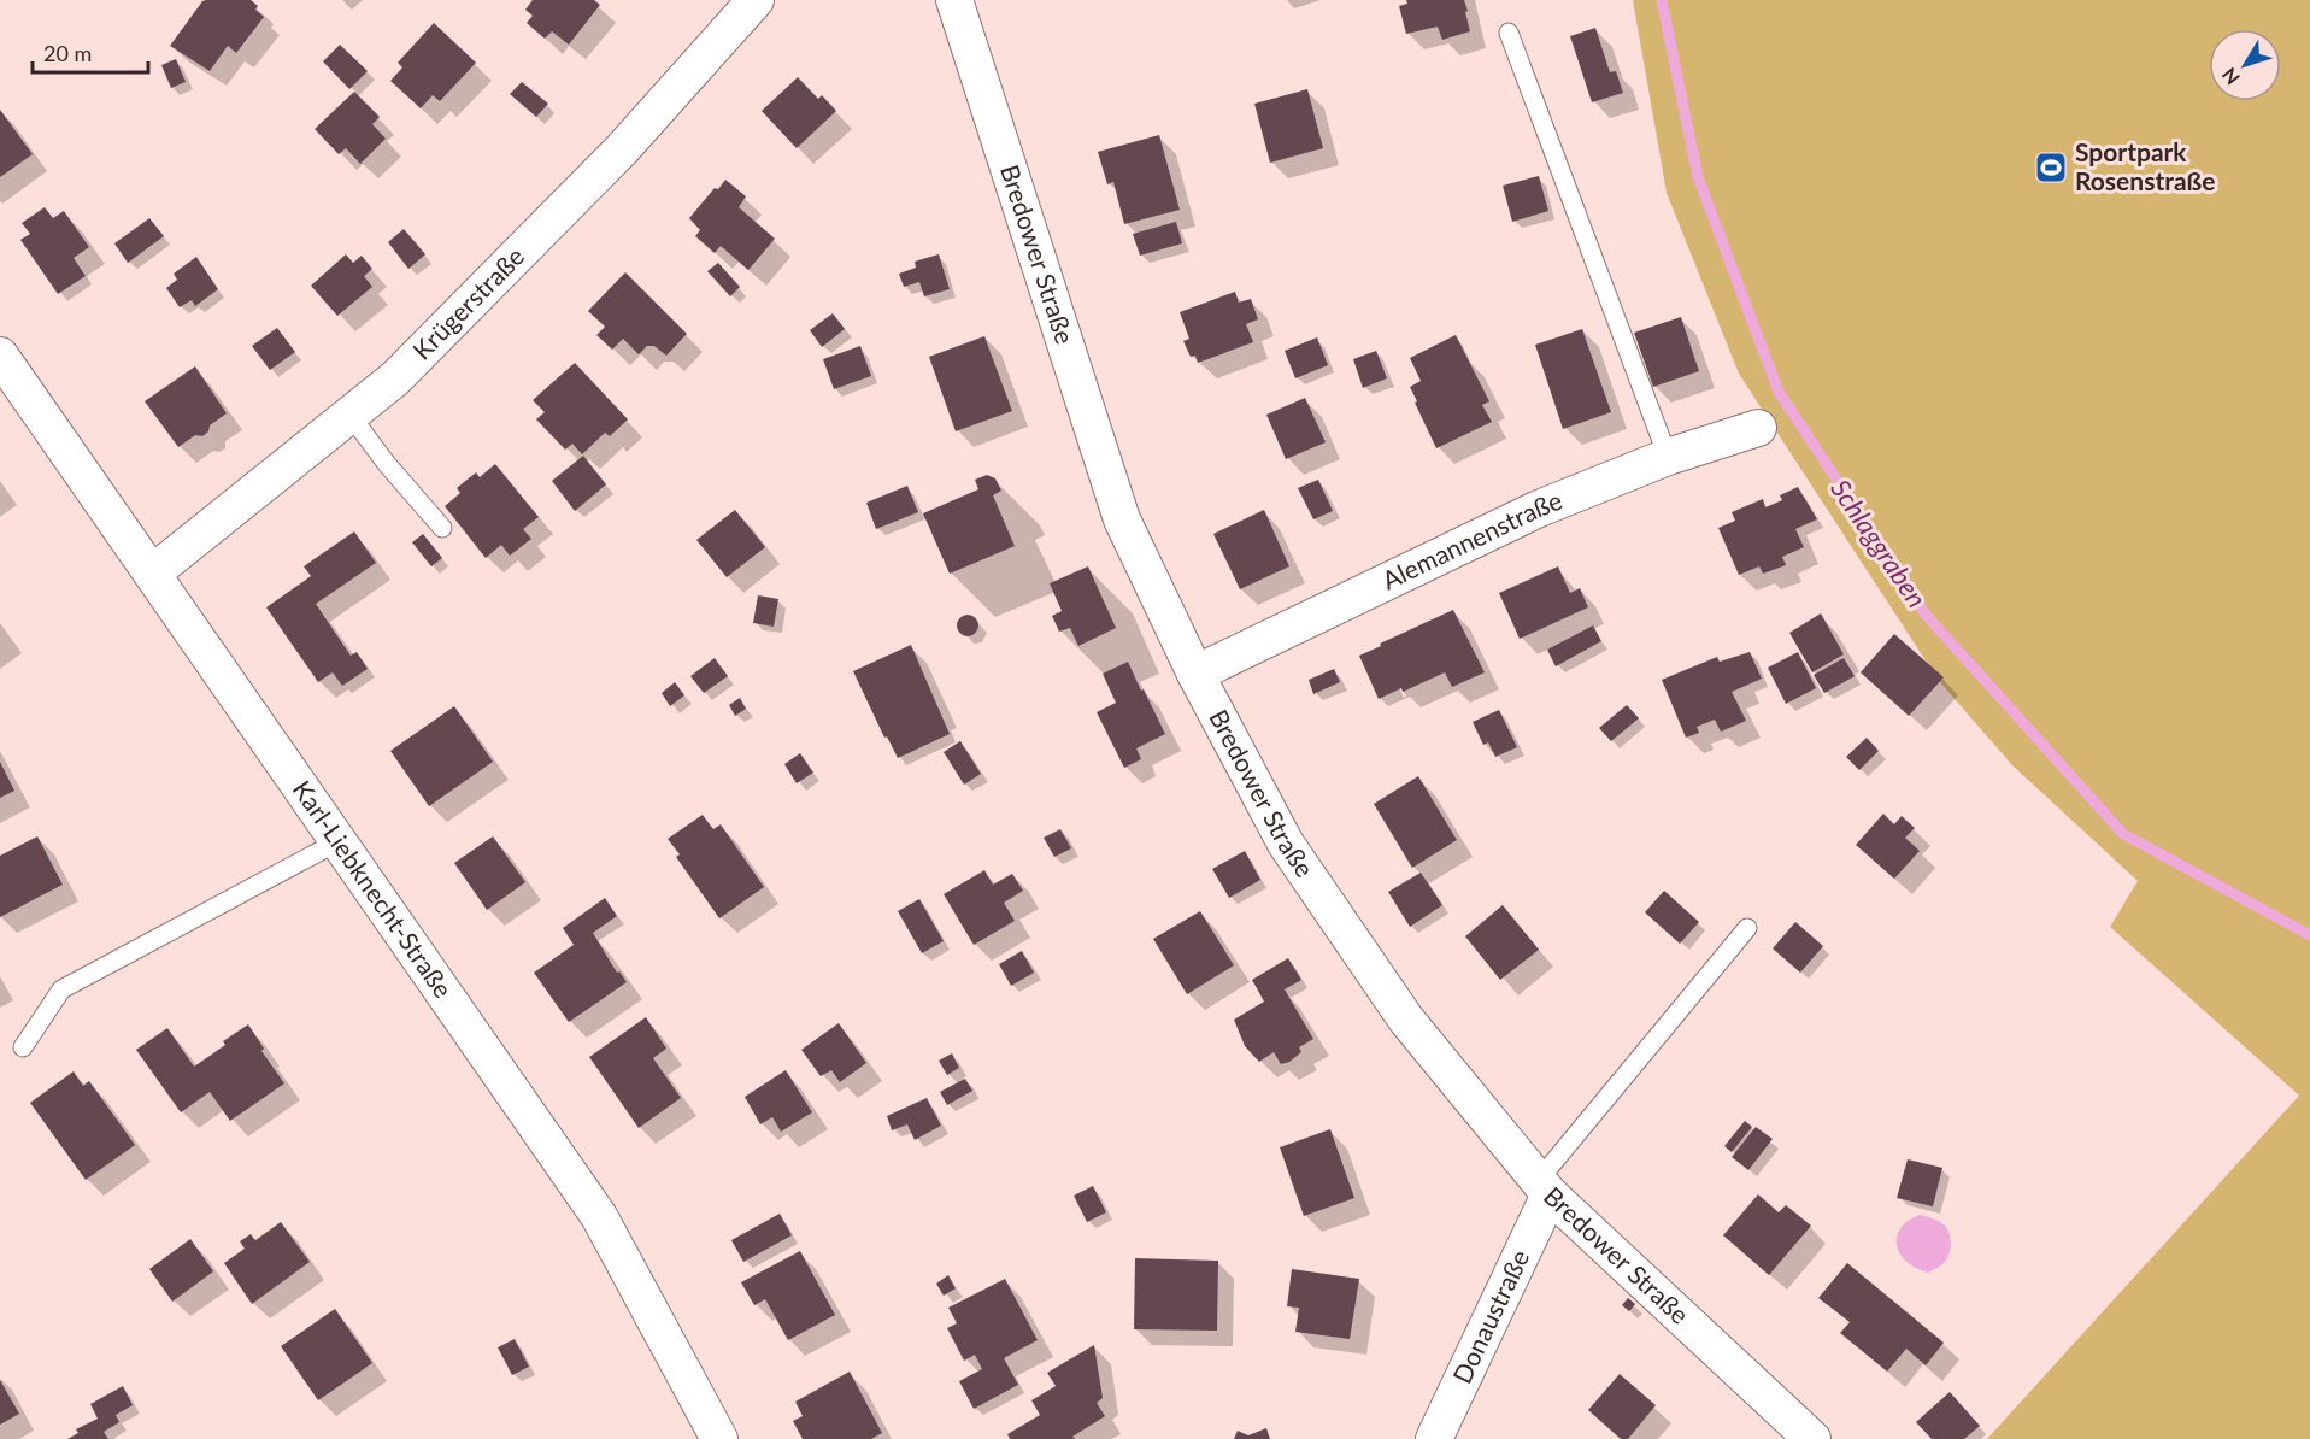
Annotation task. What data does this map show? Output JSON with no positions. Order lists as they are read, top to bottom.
{
  "streets": {
    "street": [
      "Bredower Straße",
      "Krügerstraße",
      "Alemannenstraße",
      "Karl-Liebknecht-Straße",
      "Donaustraße"
    ]
  },
  "crossings": [
    ["Bredower Straße", "Alemannenstraße"],
    ["Bredower Straße", "Donaustraße"],
    ["Krügerstraße", "Karl-Liebknecht-Straße"]
  ],
  "water": ["Schlaggraben"],
  "places": {
    "sports": ["Sportpark Rosenstraße"]
  },
  "scale_bar": "20 m",
  "north": "bottom left"
}
